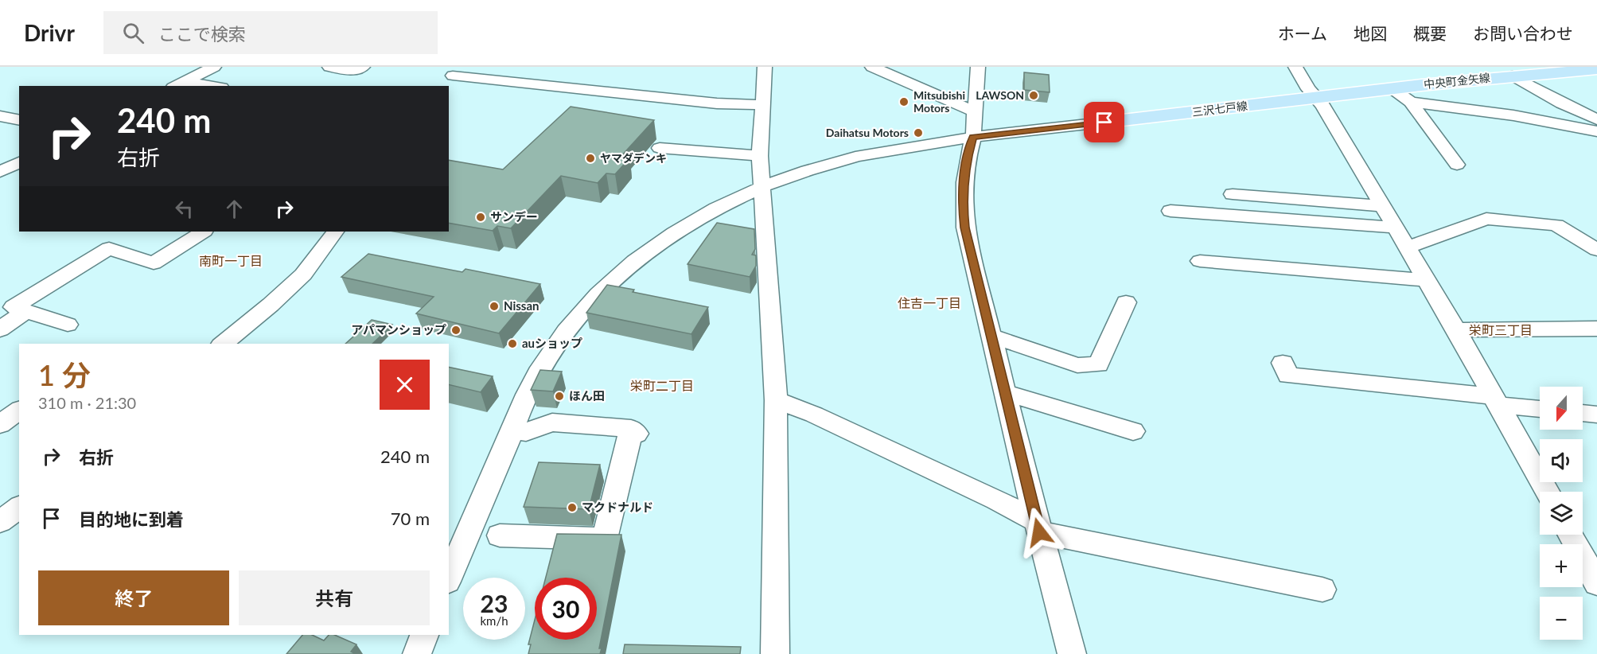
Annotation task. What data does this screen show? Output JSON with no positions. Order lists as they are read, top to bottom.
{
  "streets": {
    "main road": ["中央町金矢線", "三沢七戸線"]
  },
  "crossings": [
    ["中央町金矢線", "三沢七戸線"]
  ],
  "districts": [
    "南町一丁目",
    "住吉一丁目",
    "栄町三丁目",
    "栄町二丁目"
  ],
  "places": [
    "LAWSON",
    "Mitsubishi Motors",
    "Daihatsu Motors",
    "ヤマダデンキ",
    "サンデー",
    "Nissan",
    "アパマンショップ",
    "auショップ",
    "ほん田",
    "マクドナルド"
  ],
  "north": "bottom",
  "page": {
    "header": "Drivr",
    "search": "ここで検索",
    "nav": [
      "ホーム",
      "地図",
      "概要",
      "お問い合わせ"
    ],
    "turn": ["240 m", "右折"],
    "heading": ["1 分", "310 m · 21:30"],
    "map_buttons": ["+", "−"],
    "list": [
      {
        "name": "右折",
        "value": "240 m"
      },
      {
        "name": "目的地に到着",
        "value": "70 m"
      }
    ],
    "buttons": ["終了", "共有"],
    "speed": "23 km/h",
    "limit": "30"
  }
}
